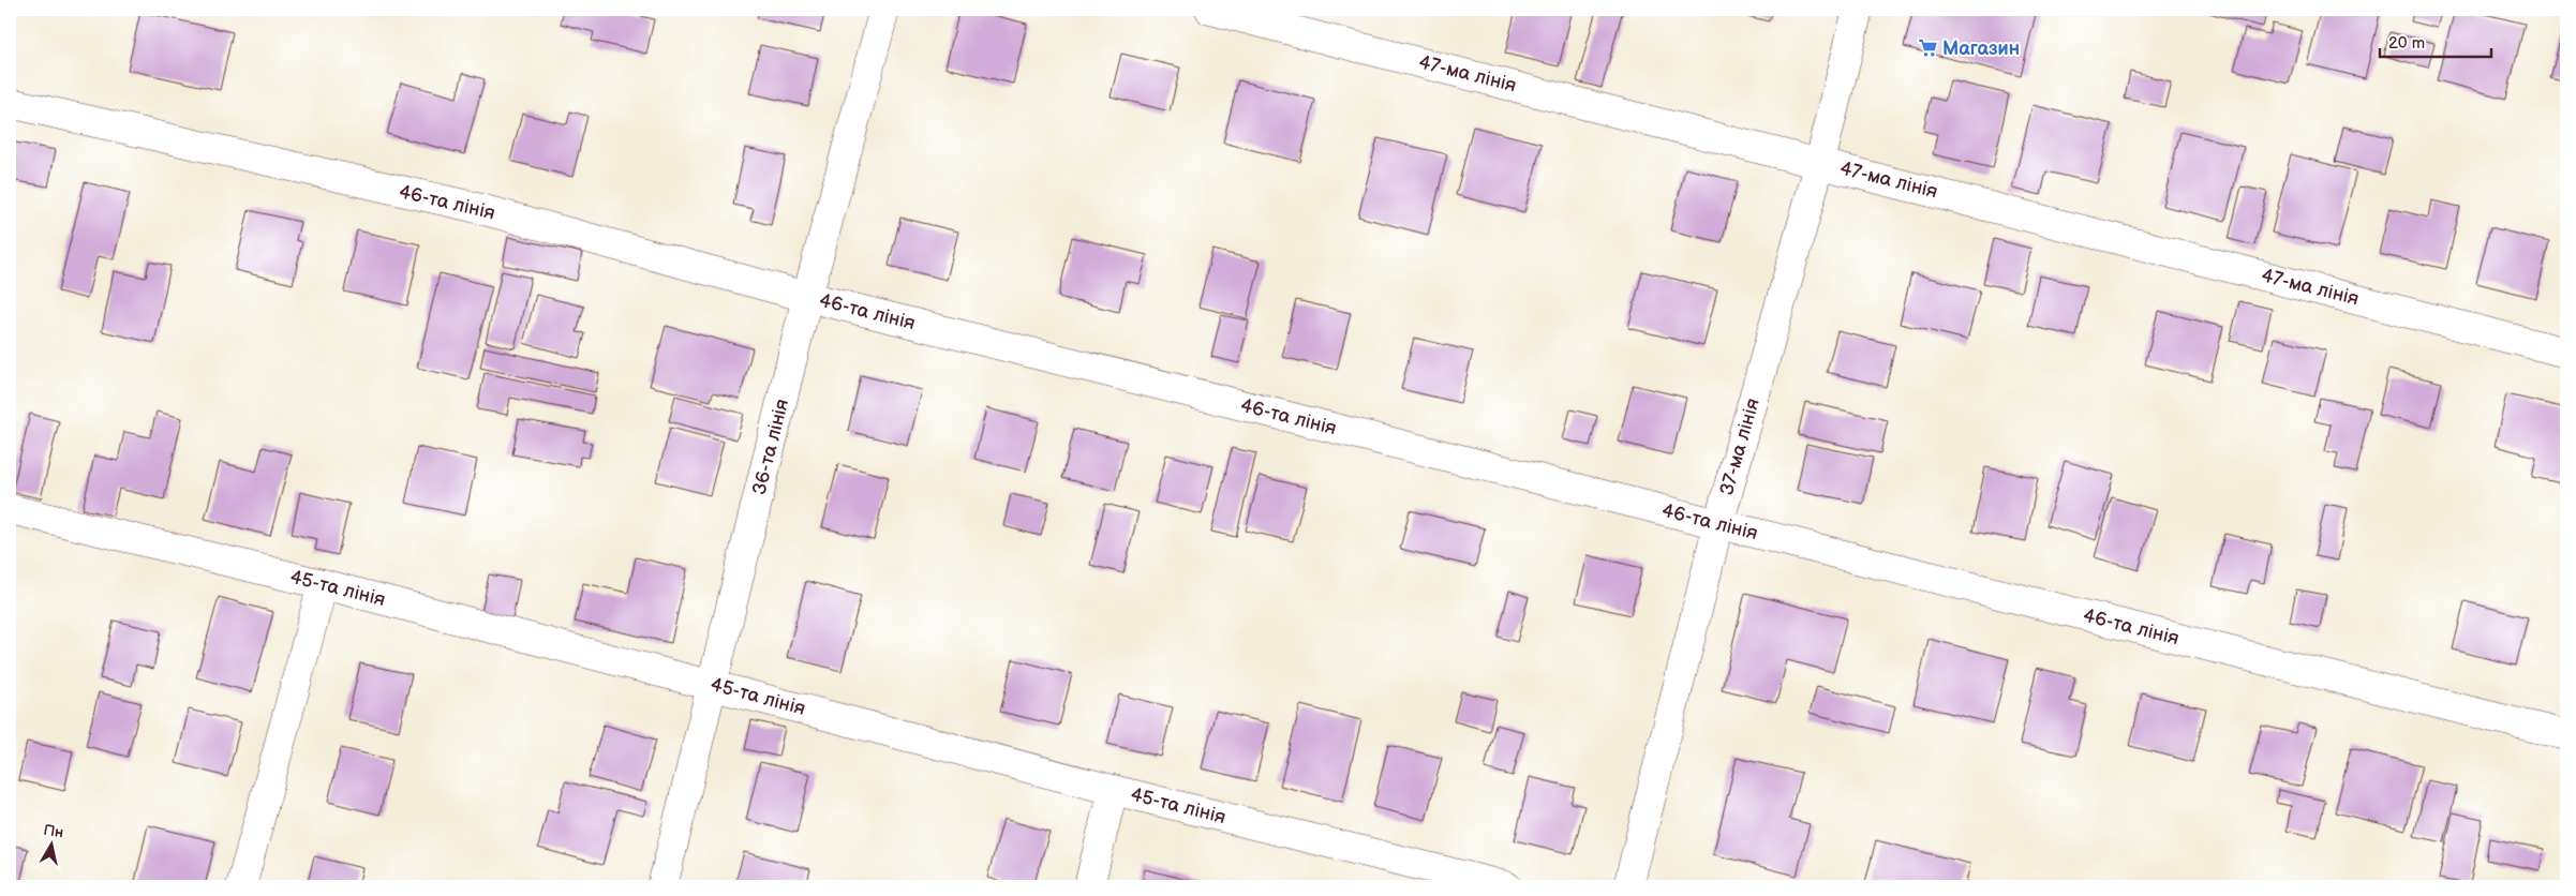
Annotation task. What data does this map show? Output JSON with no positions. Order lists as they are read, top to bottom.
{
  "streets": {
    "street": [
      "47-ма лінія",
      "46-та лінія",
      "36-та лінія",
      "37-ма лінія",
      "45-та лінія"
    ]
  },
  "crossings": [
    ["47-ма лінія", "37-ма лінія"],
    ["46-та лінія", "36-та лінія"],
    ["46-та лінія", "37-ма лінія"],
    ["36-та лінія", "45-та лінія"]
  ],
  "places": {
    "supermarket": ["Магазин"]
  },
  "scale_bar": "20 m",
  "north": "top"
}
